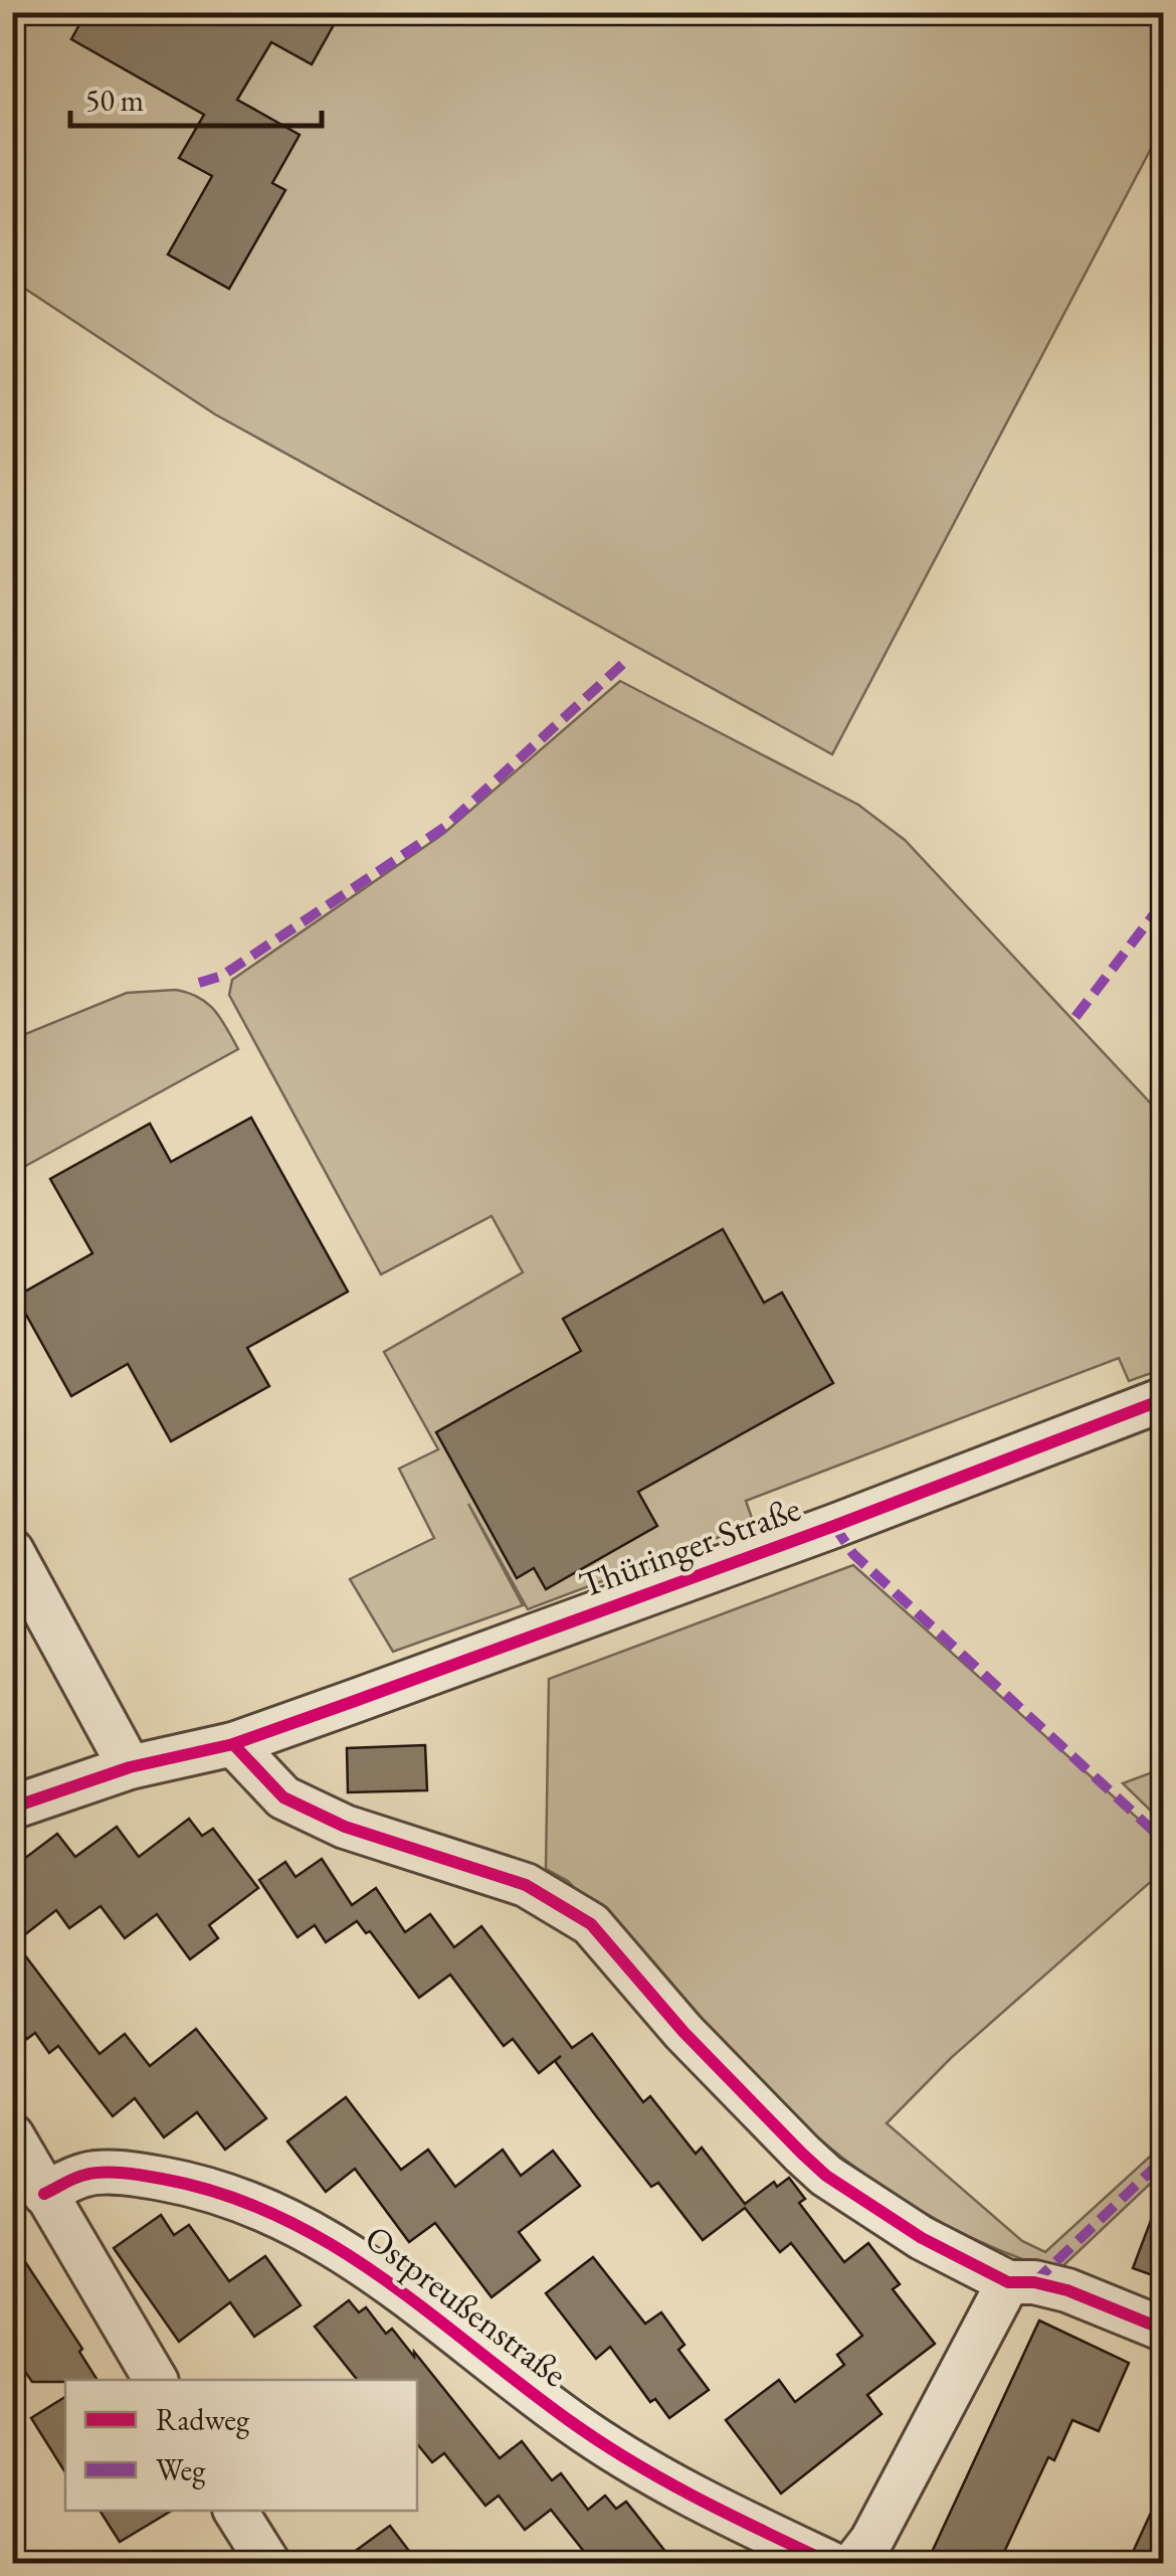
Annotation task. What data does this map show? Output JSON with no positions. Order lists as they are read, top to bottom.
{
  "streets": {
    "street": ["Thüringer Straße", "Ostpreußenstraße"]
  },
  "legend": ["Radweg", "Weg"],
  "scale_bar": "50 m"
}
